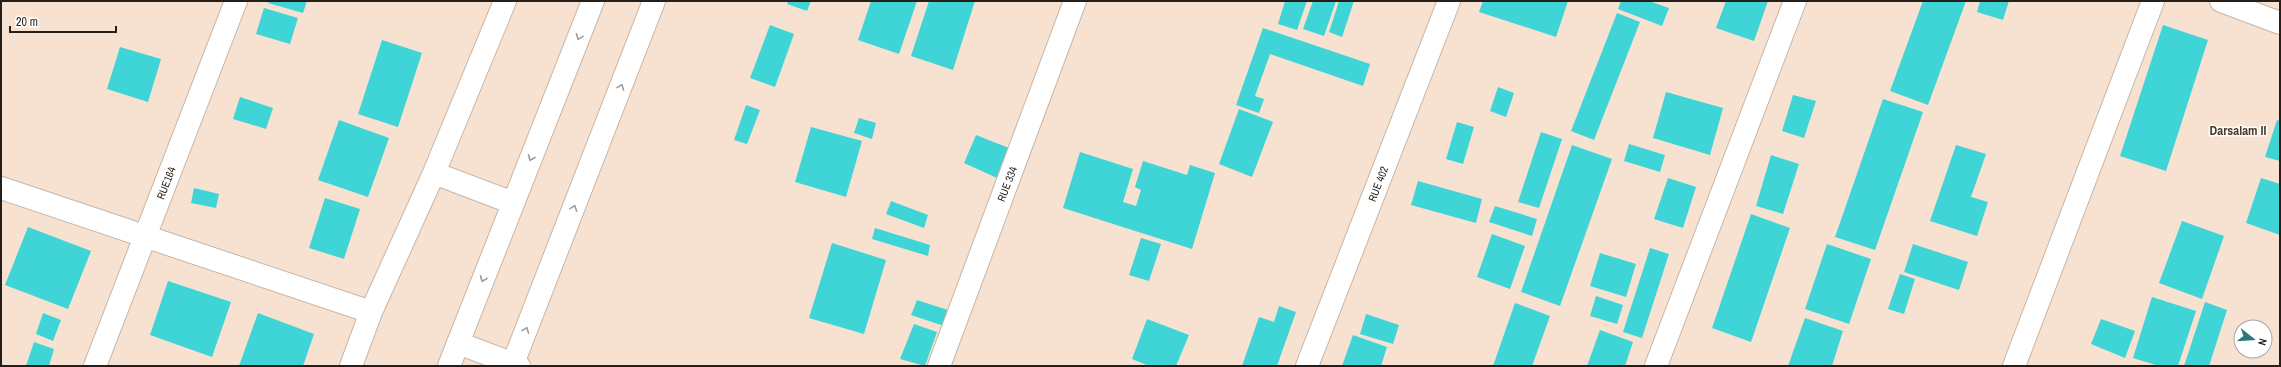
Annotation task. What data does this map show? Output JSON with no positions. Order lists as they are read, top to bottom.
{
  "streets": {
    "street": ["RUE164", "RUE 334", "RUE 402"]
  },
  "districts": ["Darsalam II"],
  "scale_bar": "20 m",
  "north": "right"
}
